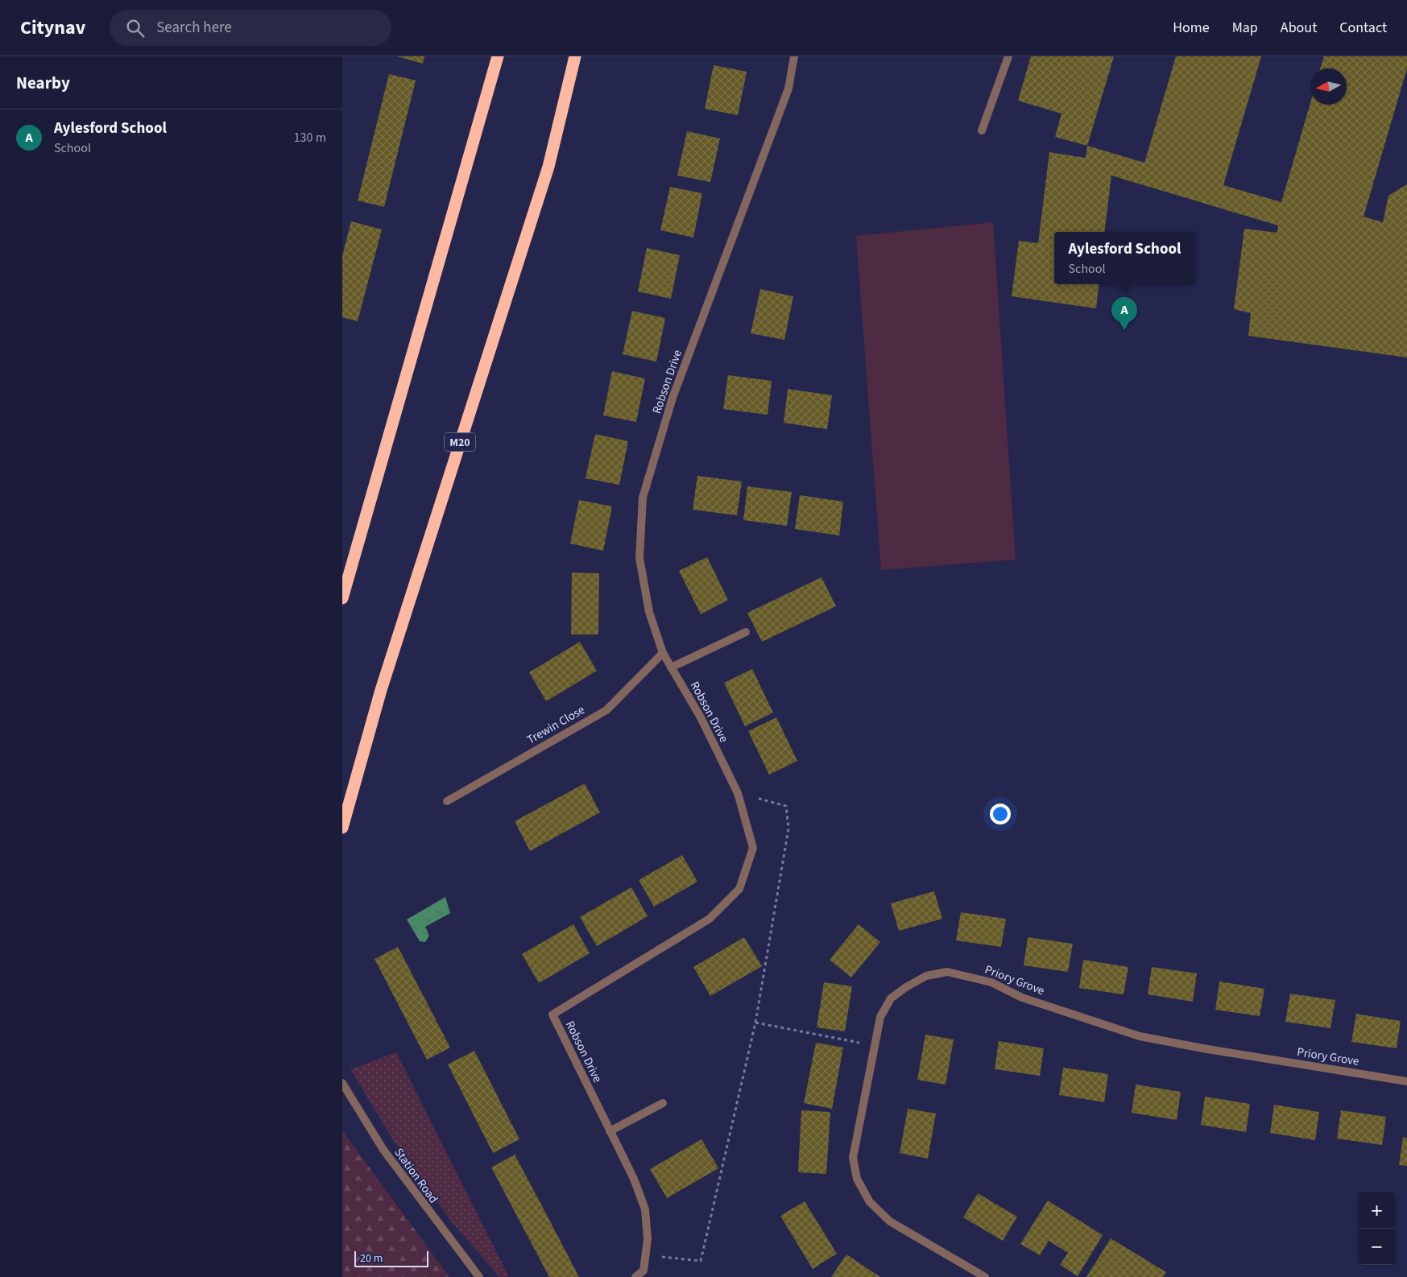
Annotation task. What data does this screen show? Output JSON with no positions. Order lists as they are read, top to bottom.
{
  "streets": {
    "highway": ["M20"],
    "street": [
      "Robson Drive",
      "Trewin Close",
      "Priory Grove",
      "Station Road"
    ]
  },
  "crossings": [
    ["Robson Drive", "Trewin Close"]
  ],
  "scale_bar": "20 m",
  "north": "left",
  "page": {
    "header": "Citynav",
    "search": "Search here",
    "nav": [
      "Home",
      "Map",
      "About",
      "Contact"
    ],
    "heading": "Nearby",
    "list": [
      {
        "mark": "A",
        "name": "Aylesford School",
        "note": "School",
        "value": "130 m"
      }
    ],
    "popup": ["Aylesford School", "School"],
    "pins": "A",
    "map_buttons": ["+", "−"],
    "scale": "20 m"
  }
}
